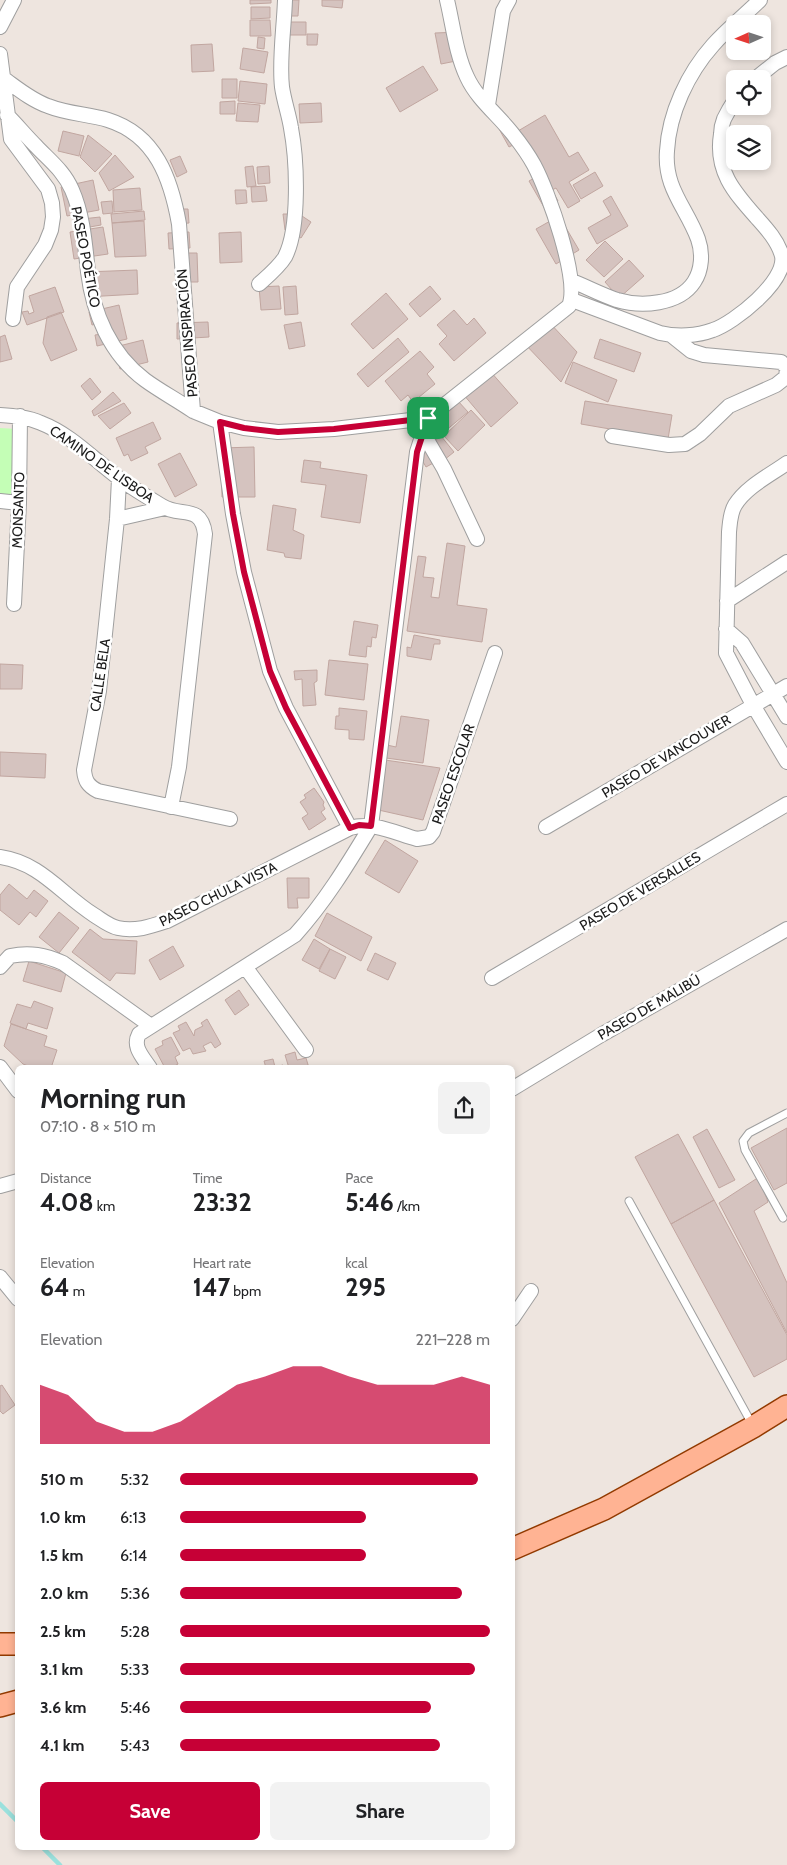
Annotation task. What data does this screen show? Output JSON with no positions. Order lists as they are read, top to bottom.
{
  "streets": {
    "street": [
      "PASEO POÉTICO",
      "PASEO INSPIRACIÓN",
      "CAMINO DE LISBOA",
      "MONSANTO",
      "CALLE BELA",
      "PASEO DE VANCOUVER",
      "PASEO ESCOLAR",
      "PASEO DE VERSALLES",
      "PASEO CHULA VISTA",
      "PASEO DE MALIBÚ"
    ]
  },
  "crossings": [
    ["PASEO POÉTICO", "PASEO INSPIRACIÓN"],
    ["CAMINO DE LISBOA", "MONSANTO"],
    ["CAMINO DE LISBOA", "CALLE BELA"],
    ["PASEO ESCOLAR", "PASEO CHULA VISTA"]
  ],
  "north": "left",
  "page": {
    "heading": ["Morning run", "07:10 · 8 × 510 m"],
    "stats": [
      ["Distance", "4.08 km"],
      ["Time", "23:32"],
      ["Pace", "5:46 /km"],
      ["Elevation", "64 m"],
      ["Heart rate", "147 bpm"],
      ["kcal", "295"]
    ],
    "chart": ["Elevation", "221–228 m"],
    "list": [
      {
        "name": "510 m",
        "note": "5:32"
      },
      {
        "name": "1.0 km",
        "note": "6:13"
      },
      {
        "name": "1.5 km",
        "note": "6:14"
      },
      {
        "name": "2.0 km",
        "note": "5:36"
      },
      {
        "name": "2.5 km",
        "note": "5:28"
      },
      {
        "name": "3.1 km",
        "note": "5:33"
      },
      {
        "name": "3.6 km",
        "note": "5:46"
      },
      {
        "name": "4.1 km",
        "note": "5:43"
      }
    ],
    "buttons": ["Save", "Share"]
  }
}
